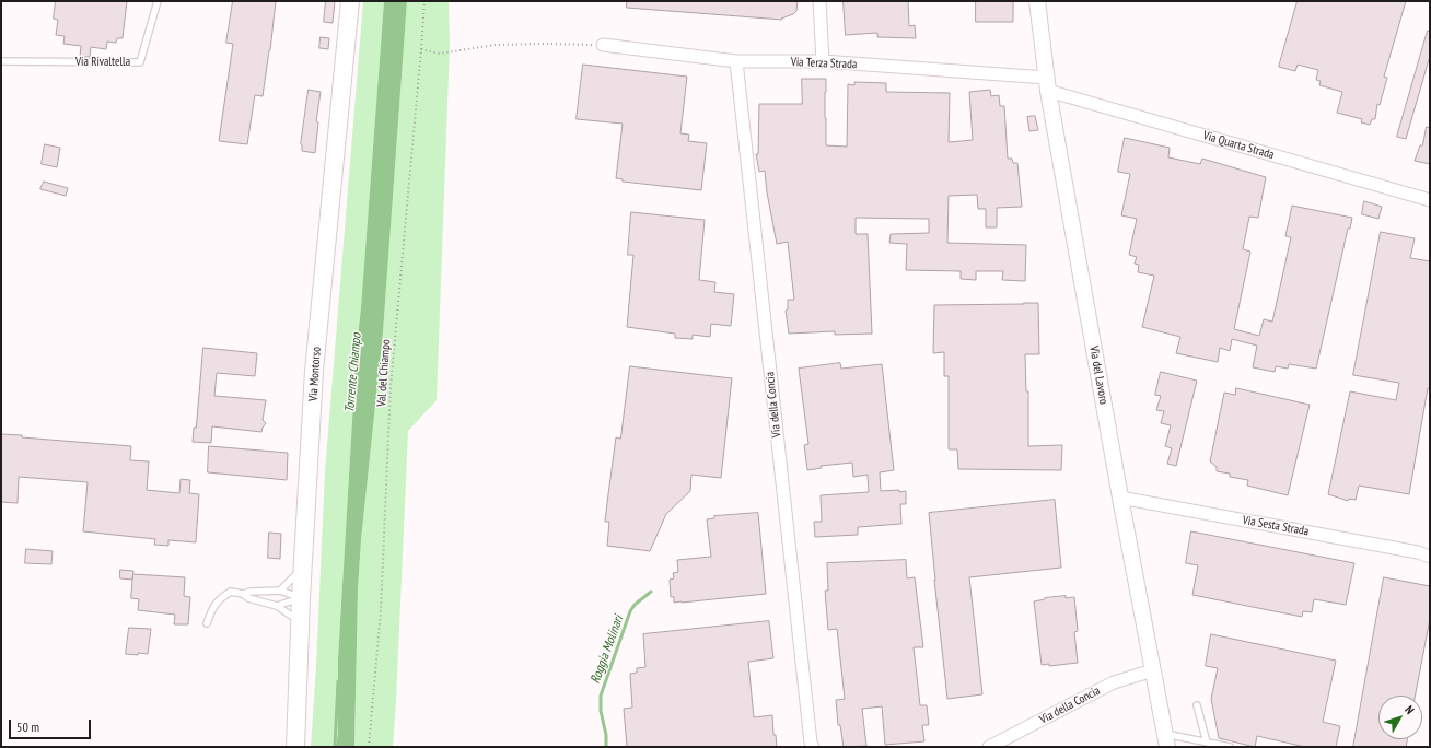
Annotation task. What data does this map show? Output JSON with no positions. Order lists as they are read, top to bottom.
{
  "streets": {
    "main road": ["Via Montorso"],
    "street": [
      "Via Terza Strada",
      "Via Quarta Strada",
      "Via del Lavoro",
      "Via della Concia",
      "Via Sesta Strada"
    ],
    "lane": ["Via Rivaltella"],
    "path": ["Val del Chiampo"]
  },
  "crossings": [
    ["Via Terza Strada", "Via Quarta Strada"],
    ["Via Terza Strada", "Via del Lavoro"],
    ["Via Terza Strada", "Via della Concia"],
    ["Via Quarta Strada", "Via del Lavoro"],
    ["Via del Lavoro", "Via della Concia"],
    ["Via del Lavoro", "Via Sesta Strada"]
  ],
  "water": ["Torrente Chiampo", "Roggia Molinari"],
  "scale_bar": "50 m",
  "north": "top right"
}
